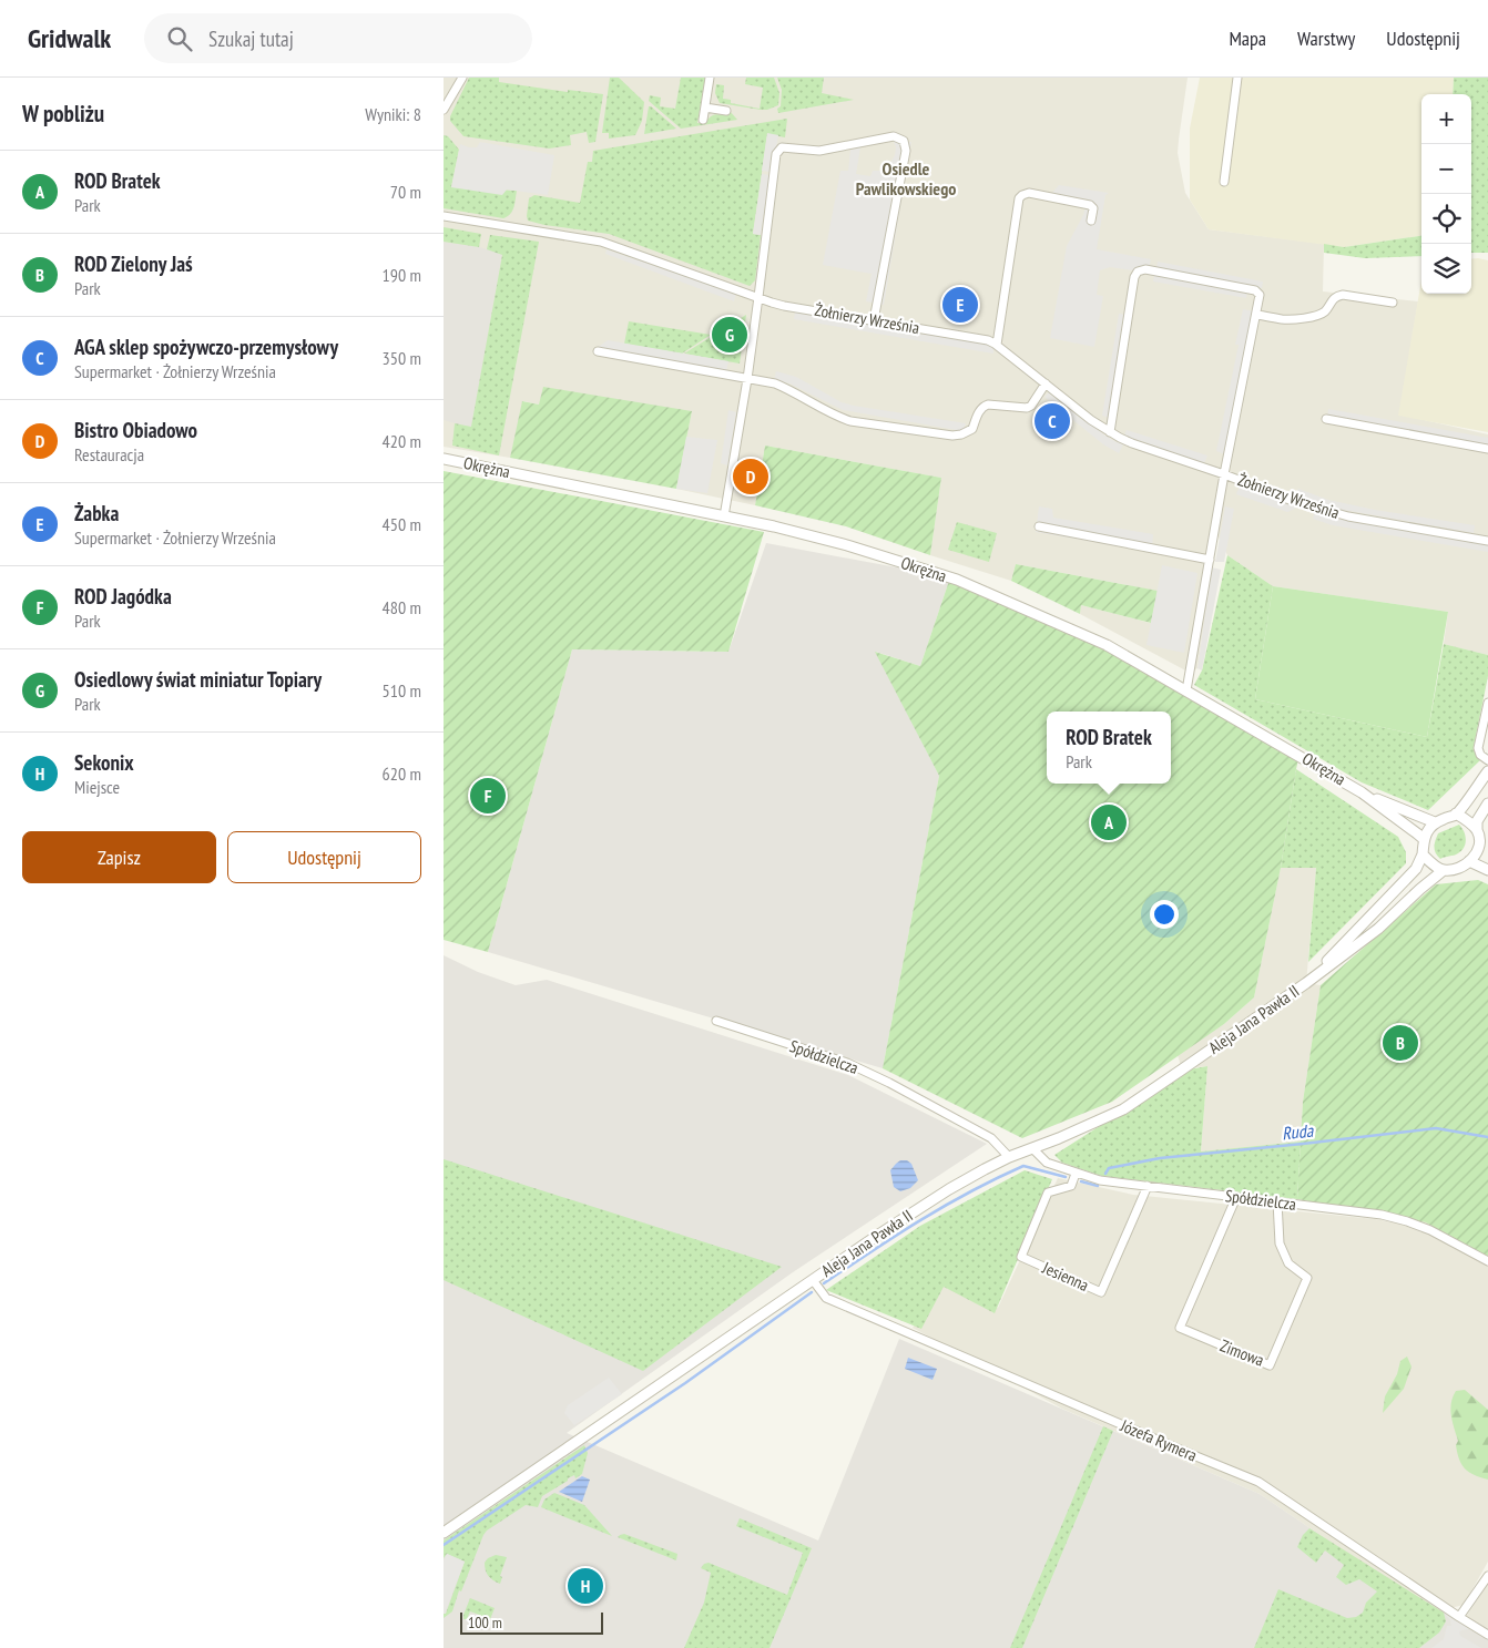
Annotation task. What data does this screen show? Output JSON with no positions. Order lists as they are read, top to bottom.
{
  "streets": {
    "street": [
      "Żołnierzy Września",
      "Okrężna",
      "Aleja Jana Pawła II",
      "Spółdzielcza",
      "Jesienna",
      "Zimowa",
      "Józefa Rymera"
    ]
  },
  "crossings": [
    ["Okrężna", "Aleja Jana Pawła II"],
    ["Aleja Jana Pawła II", "Spółdzielcza"],
    ["Aleja Jana Pawła II", "Józefa Rymera"],
    ["Spółdzielcza", "Jesienna"],
    ["Spółdzielcza", "Zimowa"]
  ],
  "districts": ["Osiedle Pawlikowskiego"],
  "water": ["Ruda"],
  "scale_bar": "100 m",
  "page": {
    "header": "Gridwalk",
    "search": "Szukaj tutaj",
    "nav": ["Mapa", "Warstwy", "Udostępnij"],
    "heading": ["W pobliżu", "Wyniki: 8"],
    "map_buttons": ["+", "−"],
    "list": [
      {
        "mark": "A",
        "name": "ROD Bratek",
        "note": "Park",
        "value": "70 m"
      },
      {
        "mark": "B",
        "name": "ROD Zielony Jaś",
        "note": "Park",
        "value": "190 m"
      },
      {
        "mark": "C",
        "name": "AGA sklep spożywczo-przemysłowy",
        "note": "Supermarket · Żołnierzy Września",
        "value": "350 m"
      },
      {
        "mark": "D",
        "name": "Bistro Obiadowo",
        "note": "Restauracja",
        "value": "420 m"
      },
      {
        "mark": "E",
        "name": "Żabka",
        "note": "Supermarket · Żołnierzy Września",
        "value": "450 m"
      },
      {
        "mark": "F",
        "name": "ROD Jagódka",
        "note": "Park",
        "value": "480 m"
      },
      {
        "mark": "G",
        "name": "Osiedlowy świat miniatur Topiary",
        "note": "Park",
        "value": "510 m"
      },
      {
        "mark": "H",
        "name": "Sekonix",
        "note": "Miejsce",
        "value": "620 m"
      }
    ],
    "pins": [
      "E",
      "G",
      "C",
      "D",
      "F",
      "A",
      "B",
      "H"
    ],
    "popup": ["ROD Bratek", "Park"],
    "buttons": ["Zapisz", "Udostępnij"],
    "scale": "100 m"
  }
}
